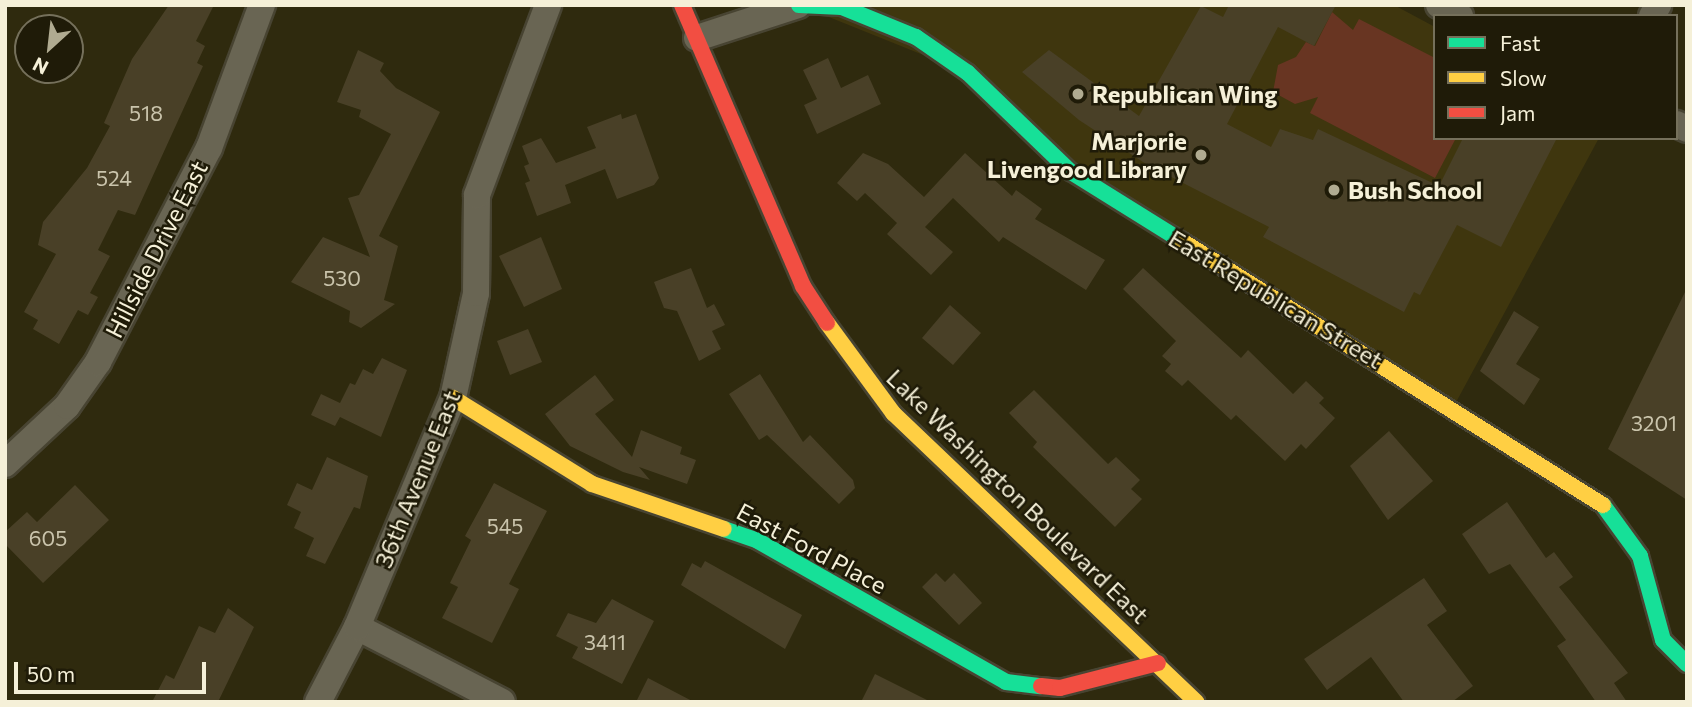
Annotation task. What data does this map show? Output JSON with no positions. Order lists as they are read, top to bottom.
{
  "streets": {
    "street": [
      "Hillside Drive East",
      "East Republican Street",
      "36th Avenue East",
      "Lake Washington Boulevard East",
      "East Ford Place"
    ]
  },
  "crossings": [
    ["East Republican Street", "Lake Washington Boulevard East"],
    ["36th Avenue East", "East Ford Place"],
    ["Lake Washington Boulevard East", "East Ford Place"]
  ],
  "places": ["Republican Wing", "Marjorie Livengood Library", "Bush School"],
  "house_numbers": [
    "518",
    "524",
    "530",
    "3201",
    "545",
    "605",
    "3411"
  ],
  "legend": ["Fast", "Slow", "Jam"],
  "scale_bar": "50 m",
  "north": "bottom left"
}
